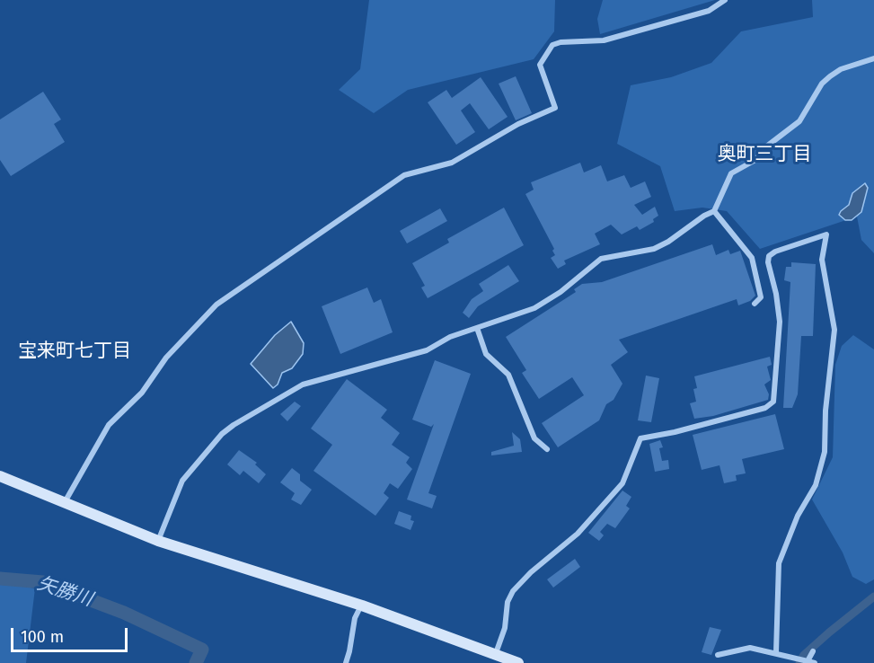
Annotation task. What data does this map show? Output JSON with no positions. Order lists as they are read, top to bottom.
{
  "districts": ["奥町三丁目", "宝来町七丁目"],
  "water": ["矢勝川"],
  "scale_bar": "100 m"
}
